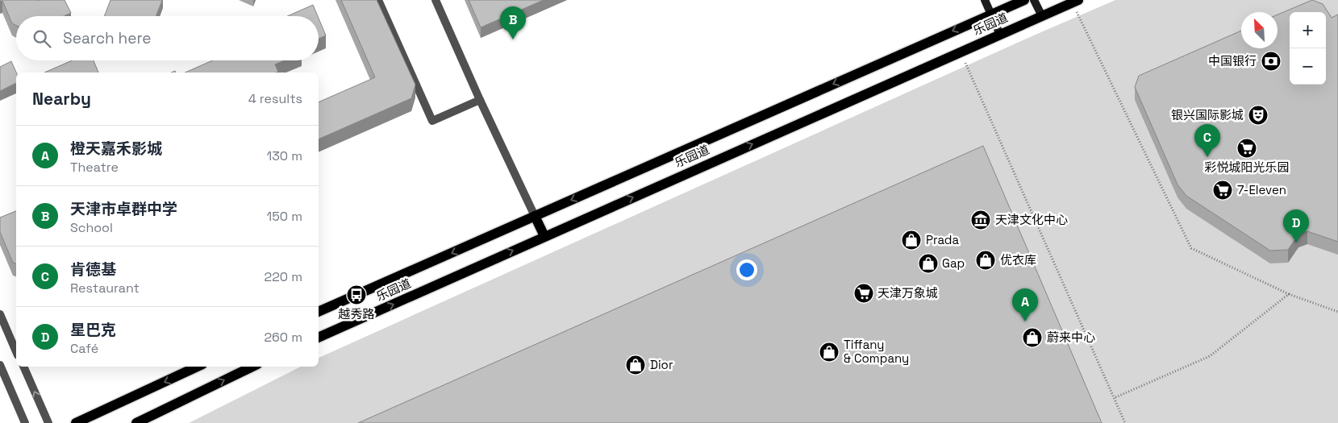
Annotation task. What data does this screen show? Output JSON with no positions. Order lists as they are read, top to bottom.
{
  "streets": {
    "main road": ["乐园道"]
  },
  "places": {
    "bank": ["中国银行"],
    "theatre": ["银兴国际影城"],
    "supermarket": ["彩悦城阳光乐园", "7-Eleven", "天津万象城"],
    "museum": ["天津文化中心"],
    "shop": [
      "Prada",
      "优衣库",
      "Gap",
      "蔚来中心",
      "Tiffany & Company",
      "Dior"
    ],
    "bus stop": ["越秀路"]
  },
  "north": "top left",
  "page": {
    "pins": [
      "B",
      "C",
      "D",
      "A"
    ],
    "map_buttons": ["+", "−"],
    "search": "Search here",
    "heading": ["Nearby", "4 results"],
    "list": [
      {
        "mark": "A",
        "name": "橙天嘉禾影城",
        "note": "Theatre",
        "value": "130 m"
      },
      {
        "mark": "B",
        "name": "天津市卓群中学",
        "note": "School",
        "value": "150 m"
      },
      {
        "mark": "C",
        "name": "肯德基",
        "note": "Restaurant",
        "value": "220 m"
      },
      {
        "mark": "D",
        "name": "星巴克",
        "note": "Café",
        "value": "260 m"
      }
    ]
  }
}
